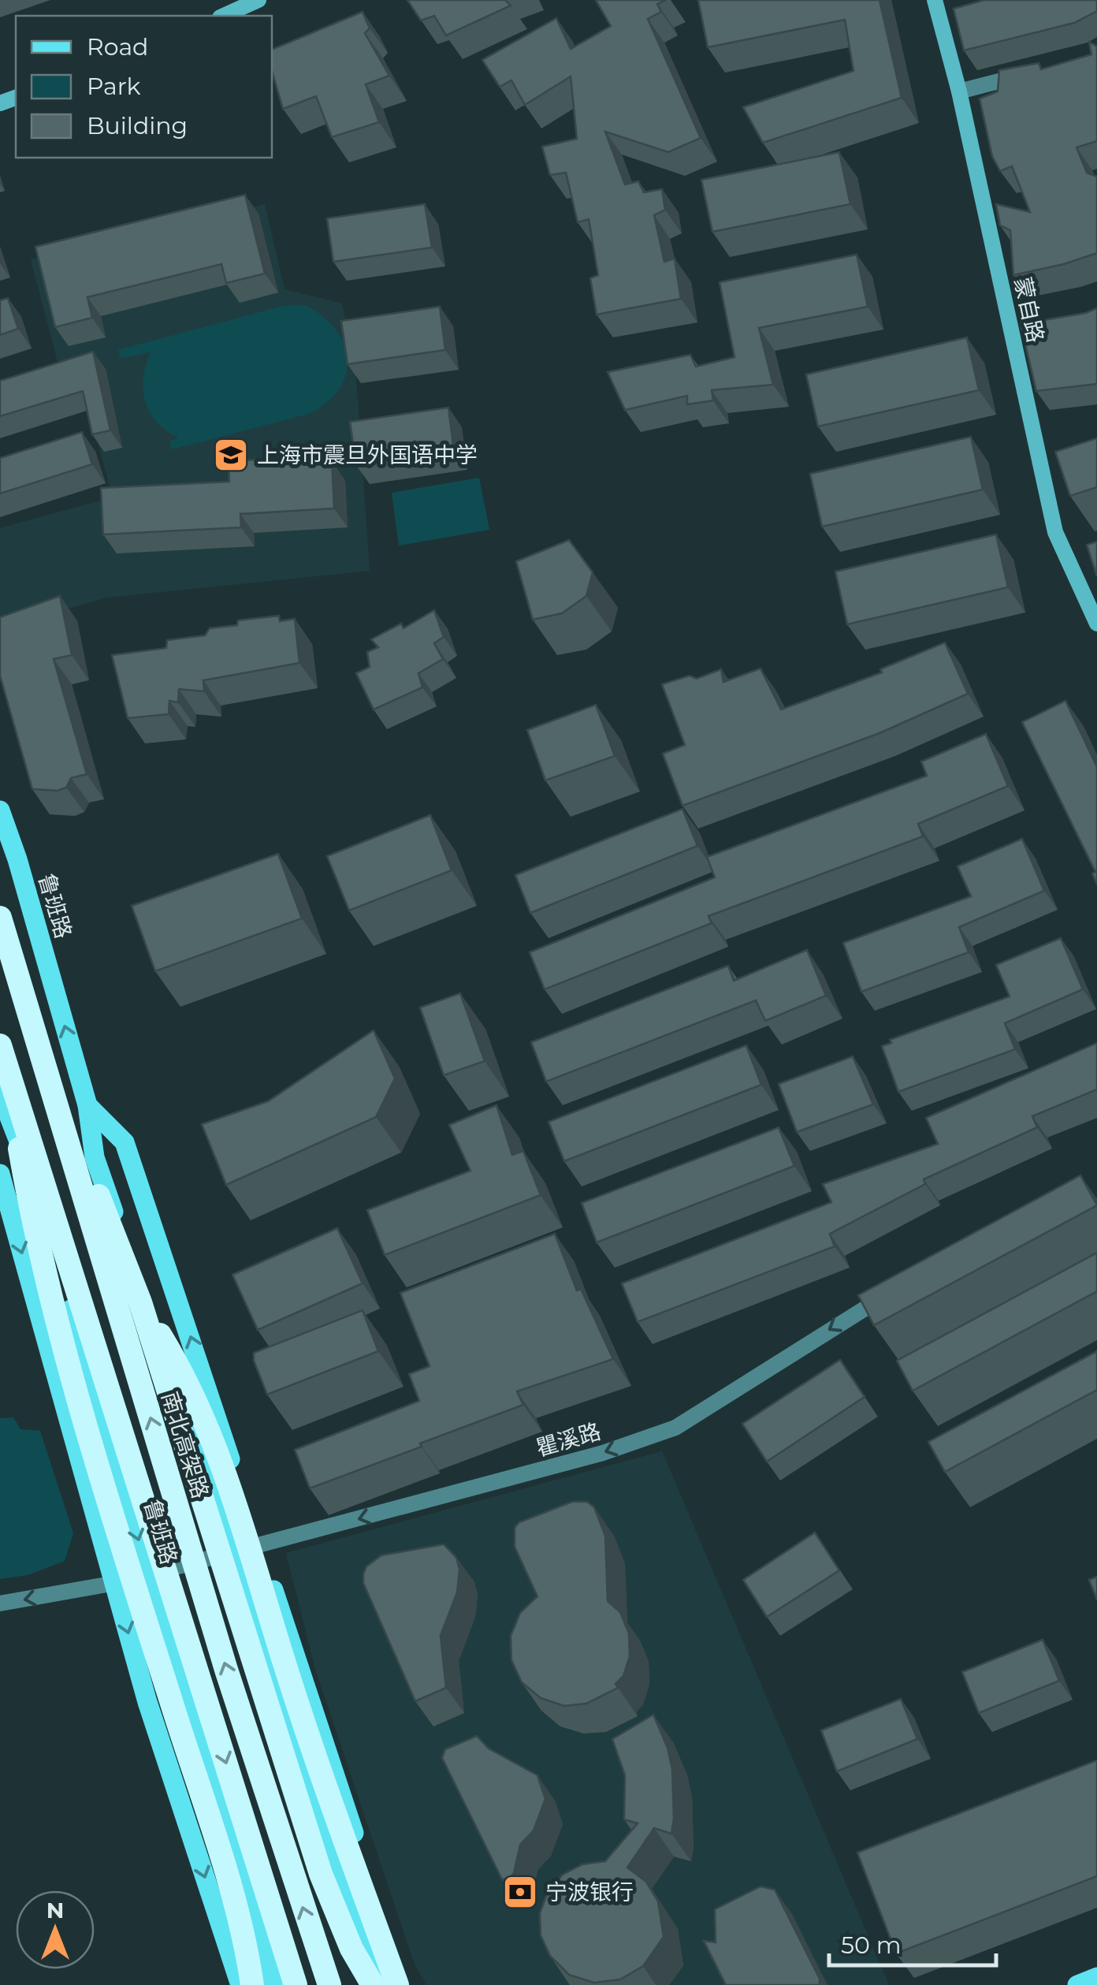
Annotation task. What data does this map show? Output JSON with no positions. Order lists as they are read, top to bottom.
{
  "streets": {
    "highway": ["南北高架路"],
    "main road": ["鲁班路"],
    "street": ["蒙自路", "瞿溪路"]
  },
  "crossings": [
    ["鲁班路", "瞿溪路"]
  ],
  "one_way": ["瞿溪路"],
  "places": {
    "school or university": ["上海市震旦外国语中学"],
    "bank": ["宁波银行"]
  },
  "legend": ["Road", "Park", "Building"],
  "scale_bar": "50 m",
  "north": "top"
}
